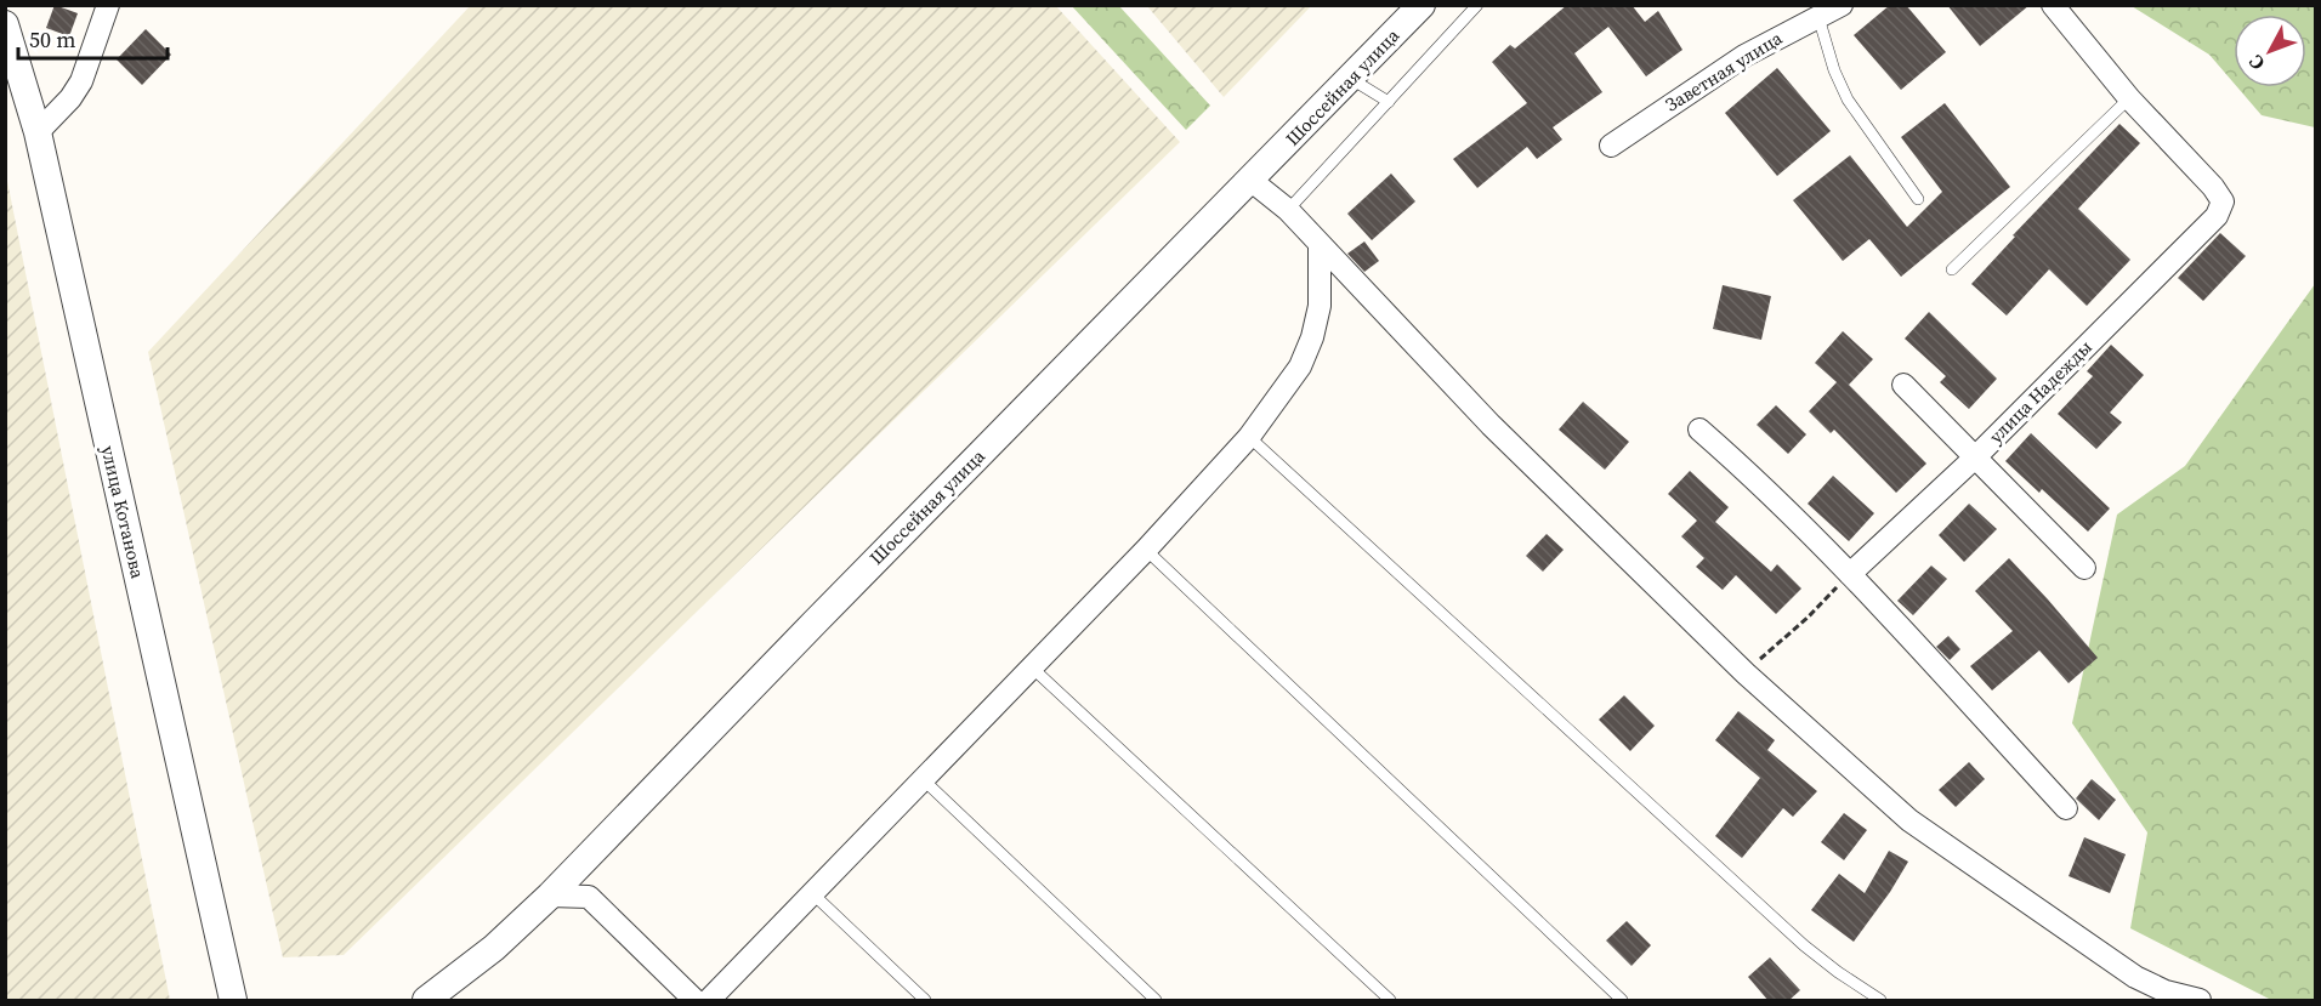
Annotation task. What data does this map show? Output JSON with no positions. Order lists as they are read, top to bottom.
{
  "streets": {
    "street": [
      "Заветная улица",
      "Шоссейная улица",
      "улица Надежды",
      "улица Котанова"
    ]
  },
  "scale_bar": "50 m",
  "north": "bottom left"
}
